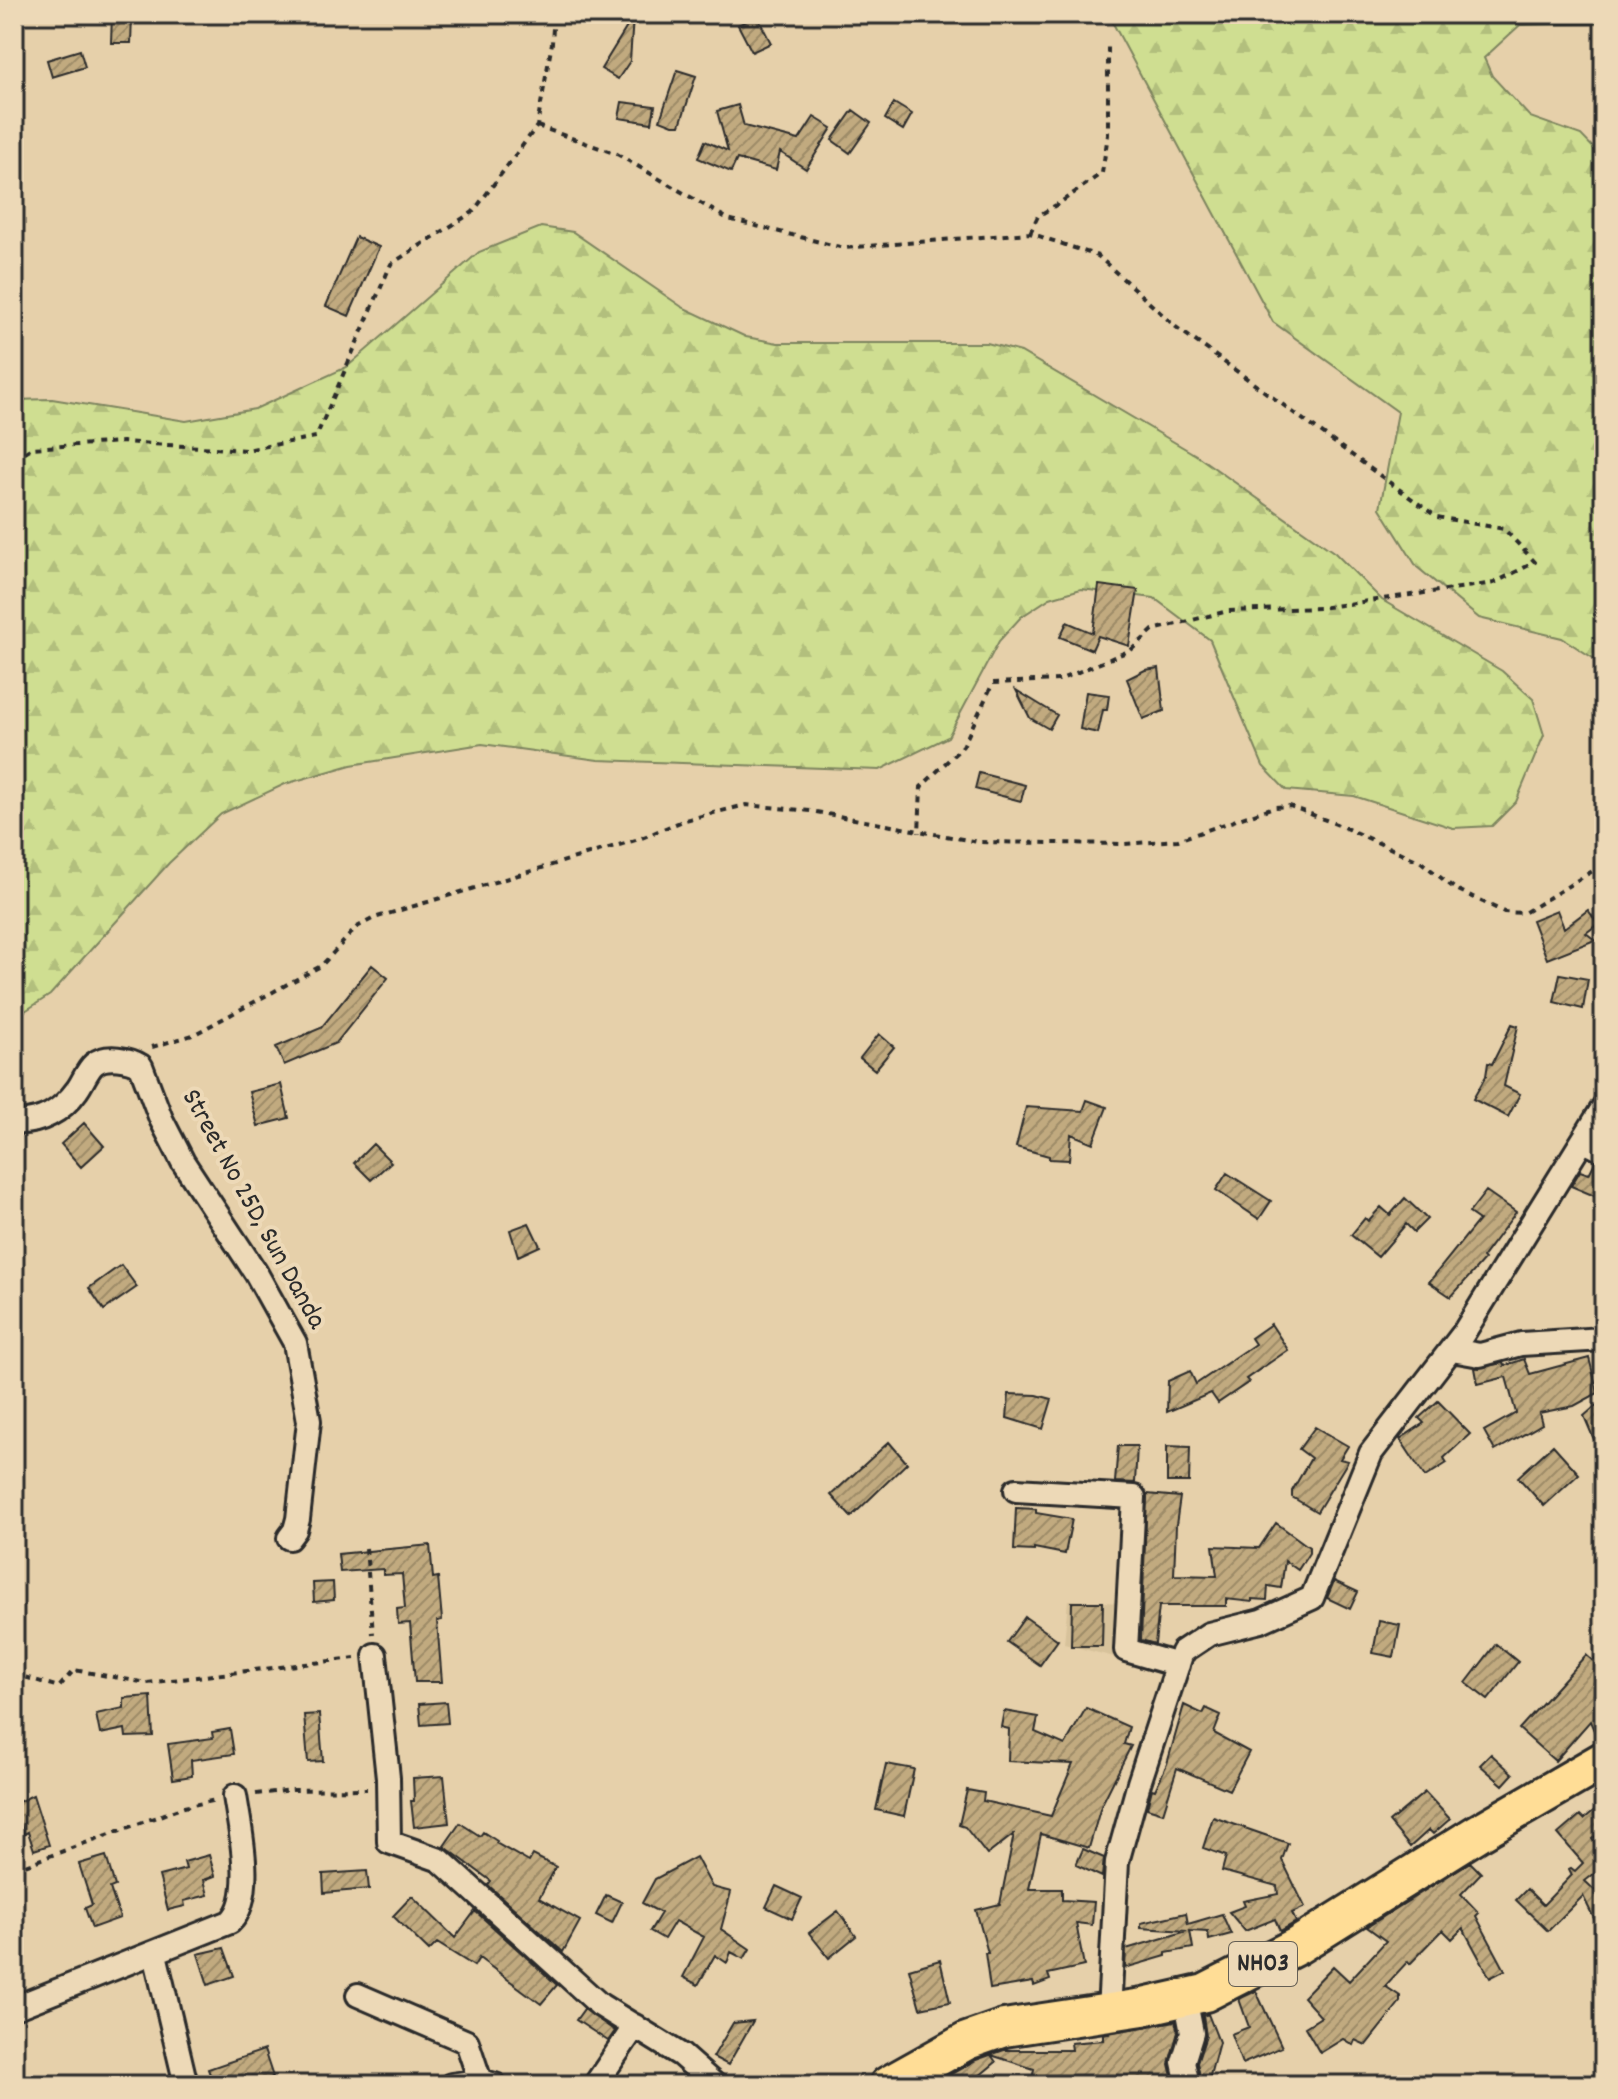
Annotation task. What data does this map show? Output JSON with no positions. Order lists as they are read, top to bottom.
{
  "streets": {
    "main road": ["NH03"],
    "street": ["Street No 25D, Sun Danda"]
  }
}
